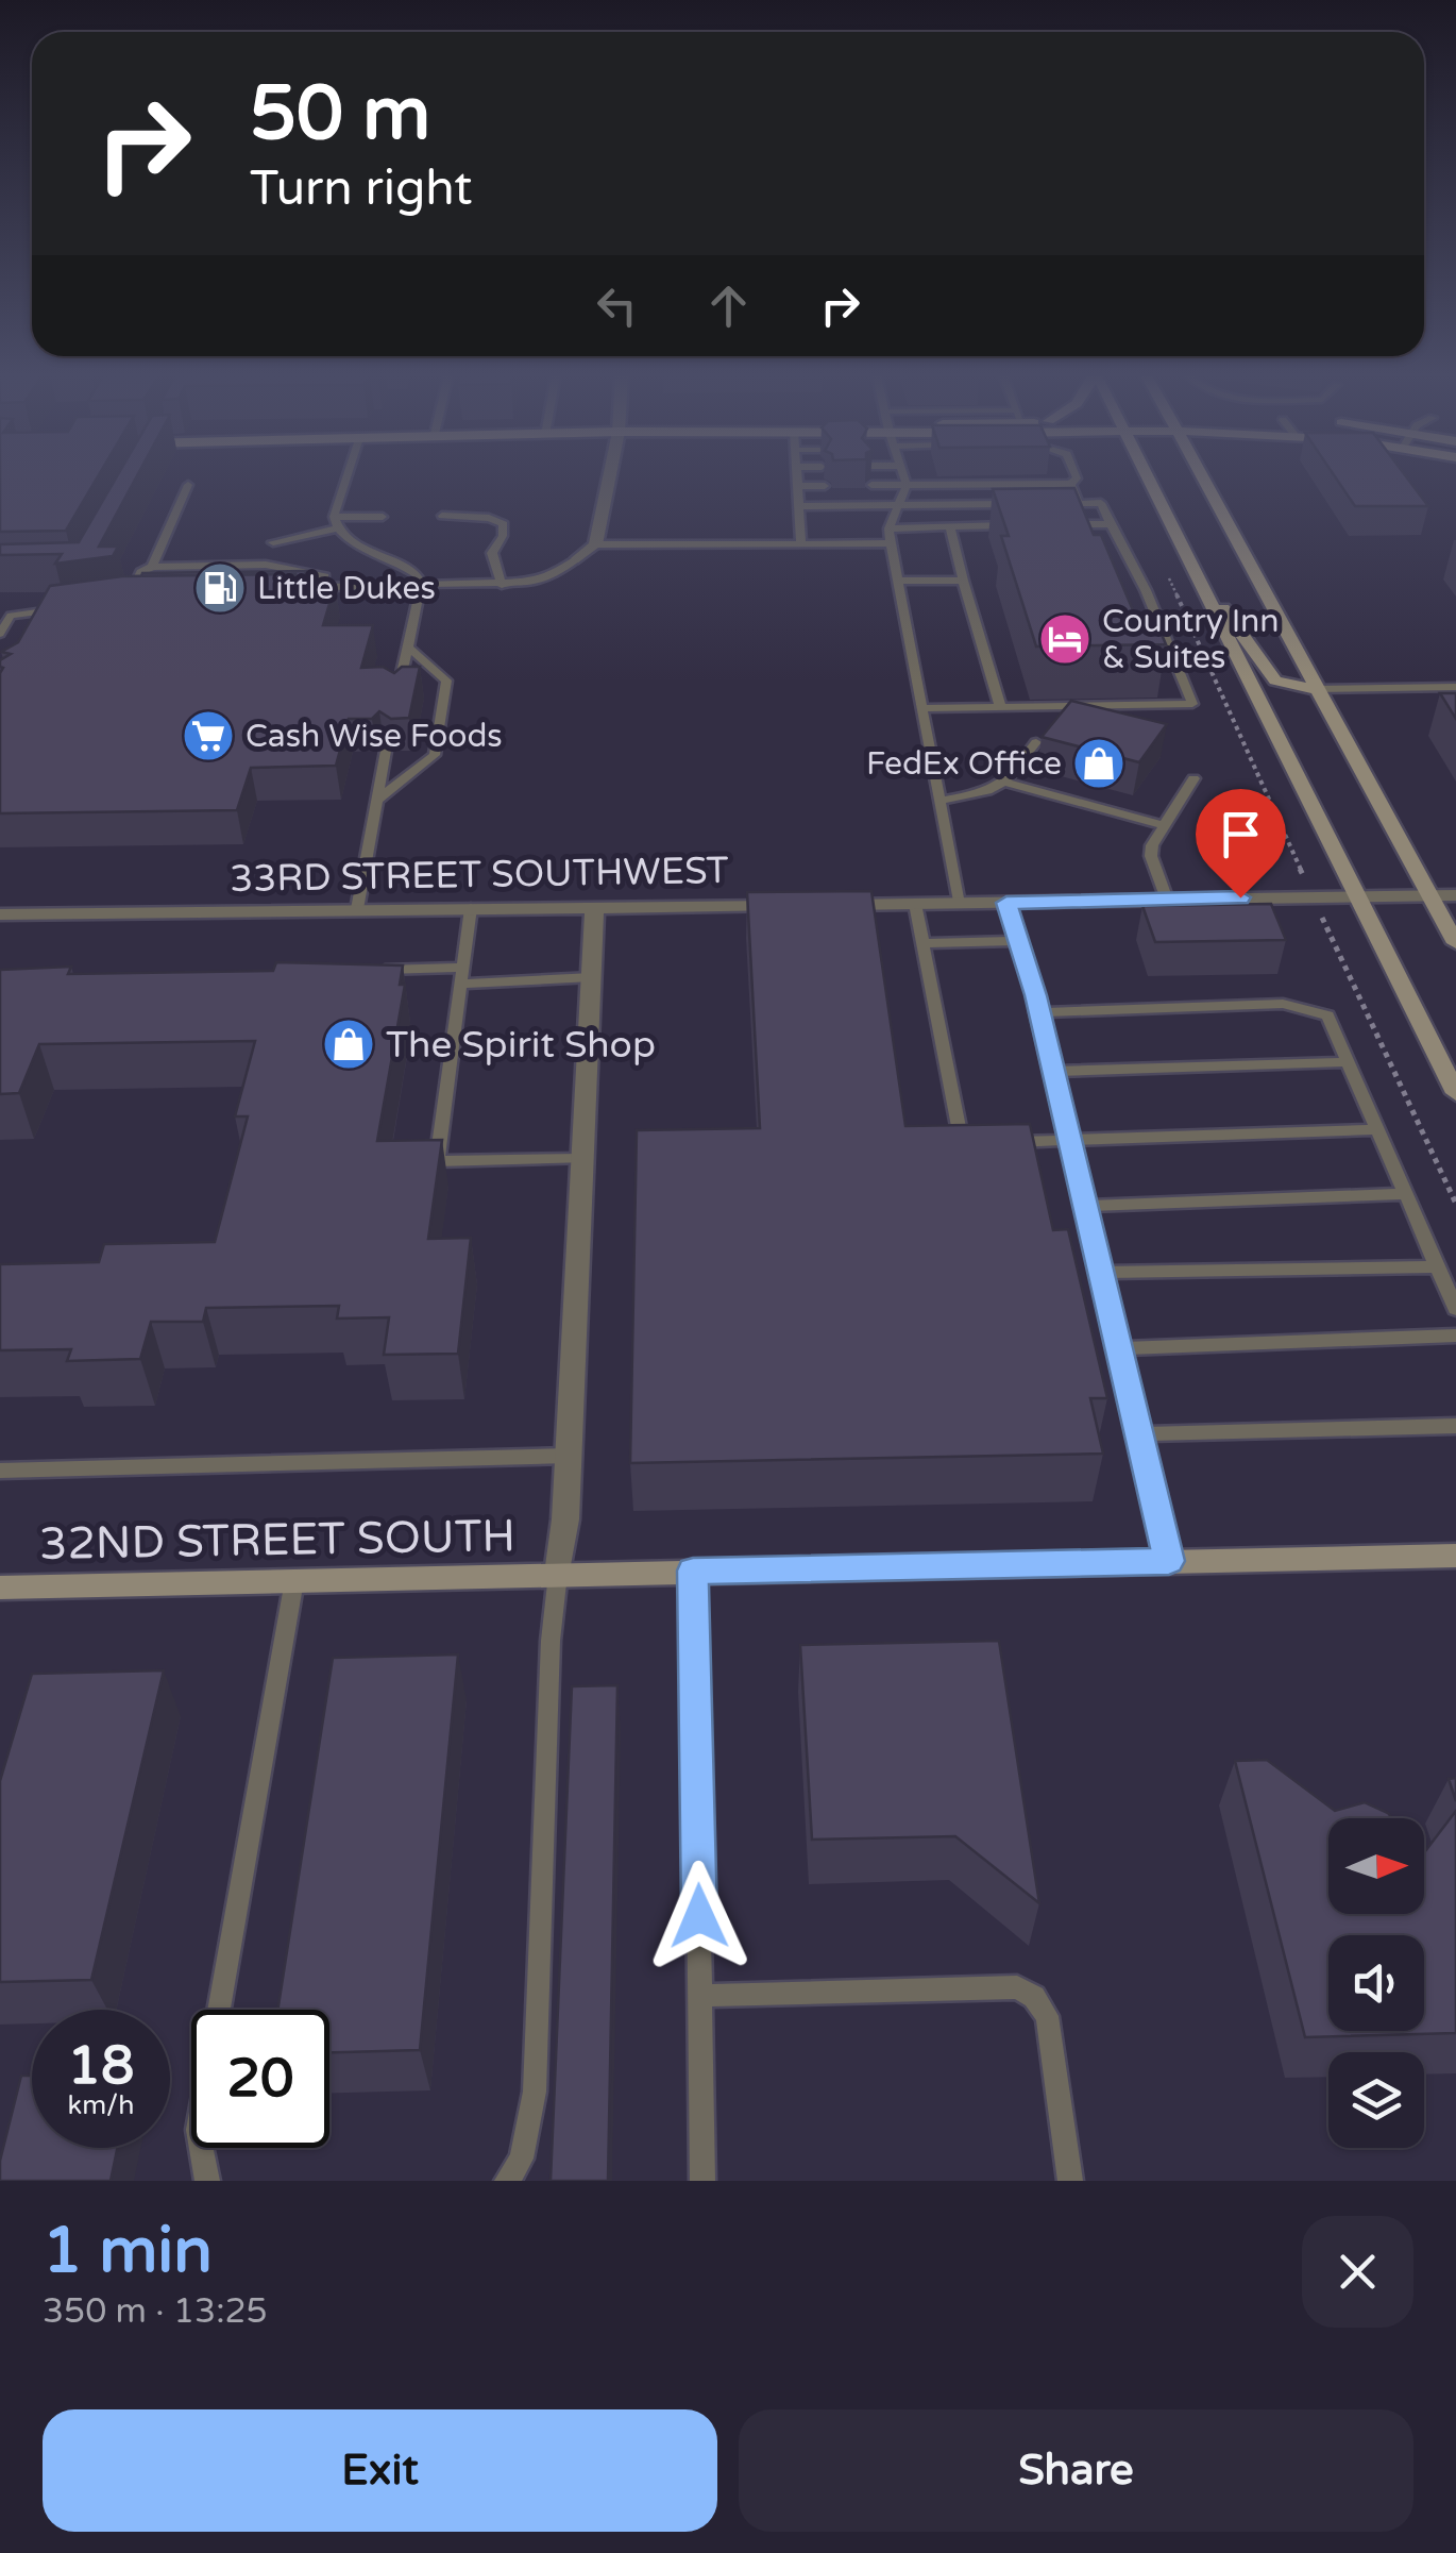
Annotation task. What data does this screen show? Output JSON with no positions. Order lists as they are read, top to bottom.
{
  "streets": {
    "street": ["33RD STREET SOUTHWEST", "32ND STREET SOUTH"]
  },
  "places": {
    "fuel station": ["Little Dukes"],
    "hotel": ["Country Inn & Suites"],
    "supermarket": ["Cash Wise Foods"],
    "shop": ["FedEx Office", "The Spirit Shop"]
  },
  "north": "right",
  "page": {
    "turn": ["50 m", "Turn right"],
    "speed": "18 km/h",
    "limit": "20",
    "heading": ["1 min", "350 m · 13:25"],
    "buttons": ["Exit", "Share"]
  }
}
